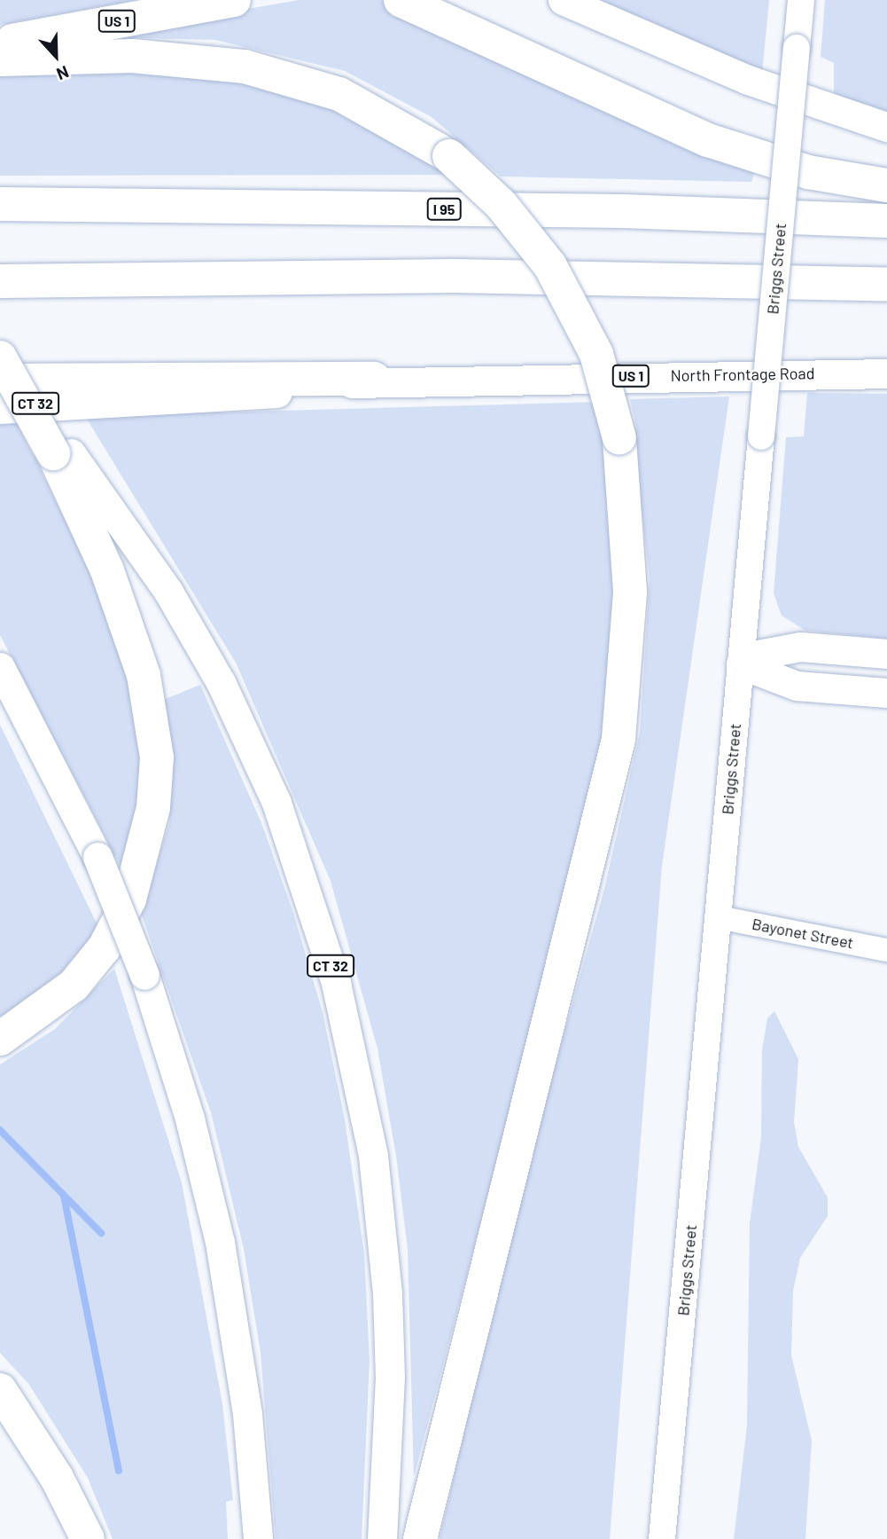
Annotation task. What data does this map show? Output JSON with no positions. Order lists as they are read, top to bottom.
{
  "streets": {
    "highway": ["US 1", "I 95"],
    "main road": ["Briggs Street", "North Frontage Road", "CT 32"],
    "street": ["Bayonet Street"]
  },
  "crossings": [
    ["US 1", "North Frontage Road"],
    ["Briggs Street", "Bayonet Street"]
  ],
  "north": "bottom"
}
